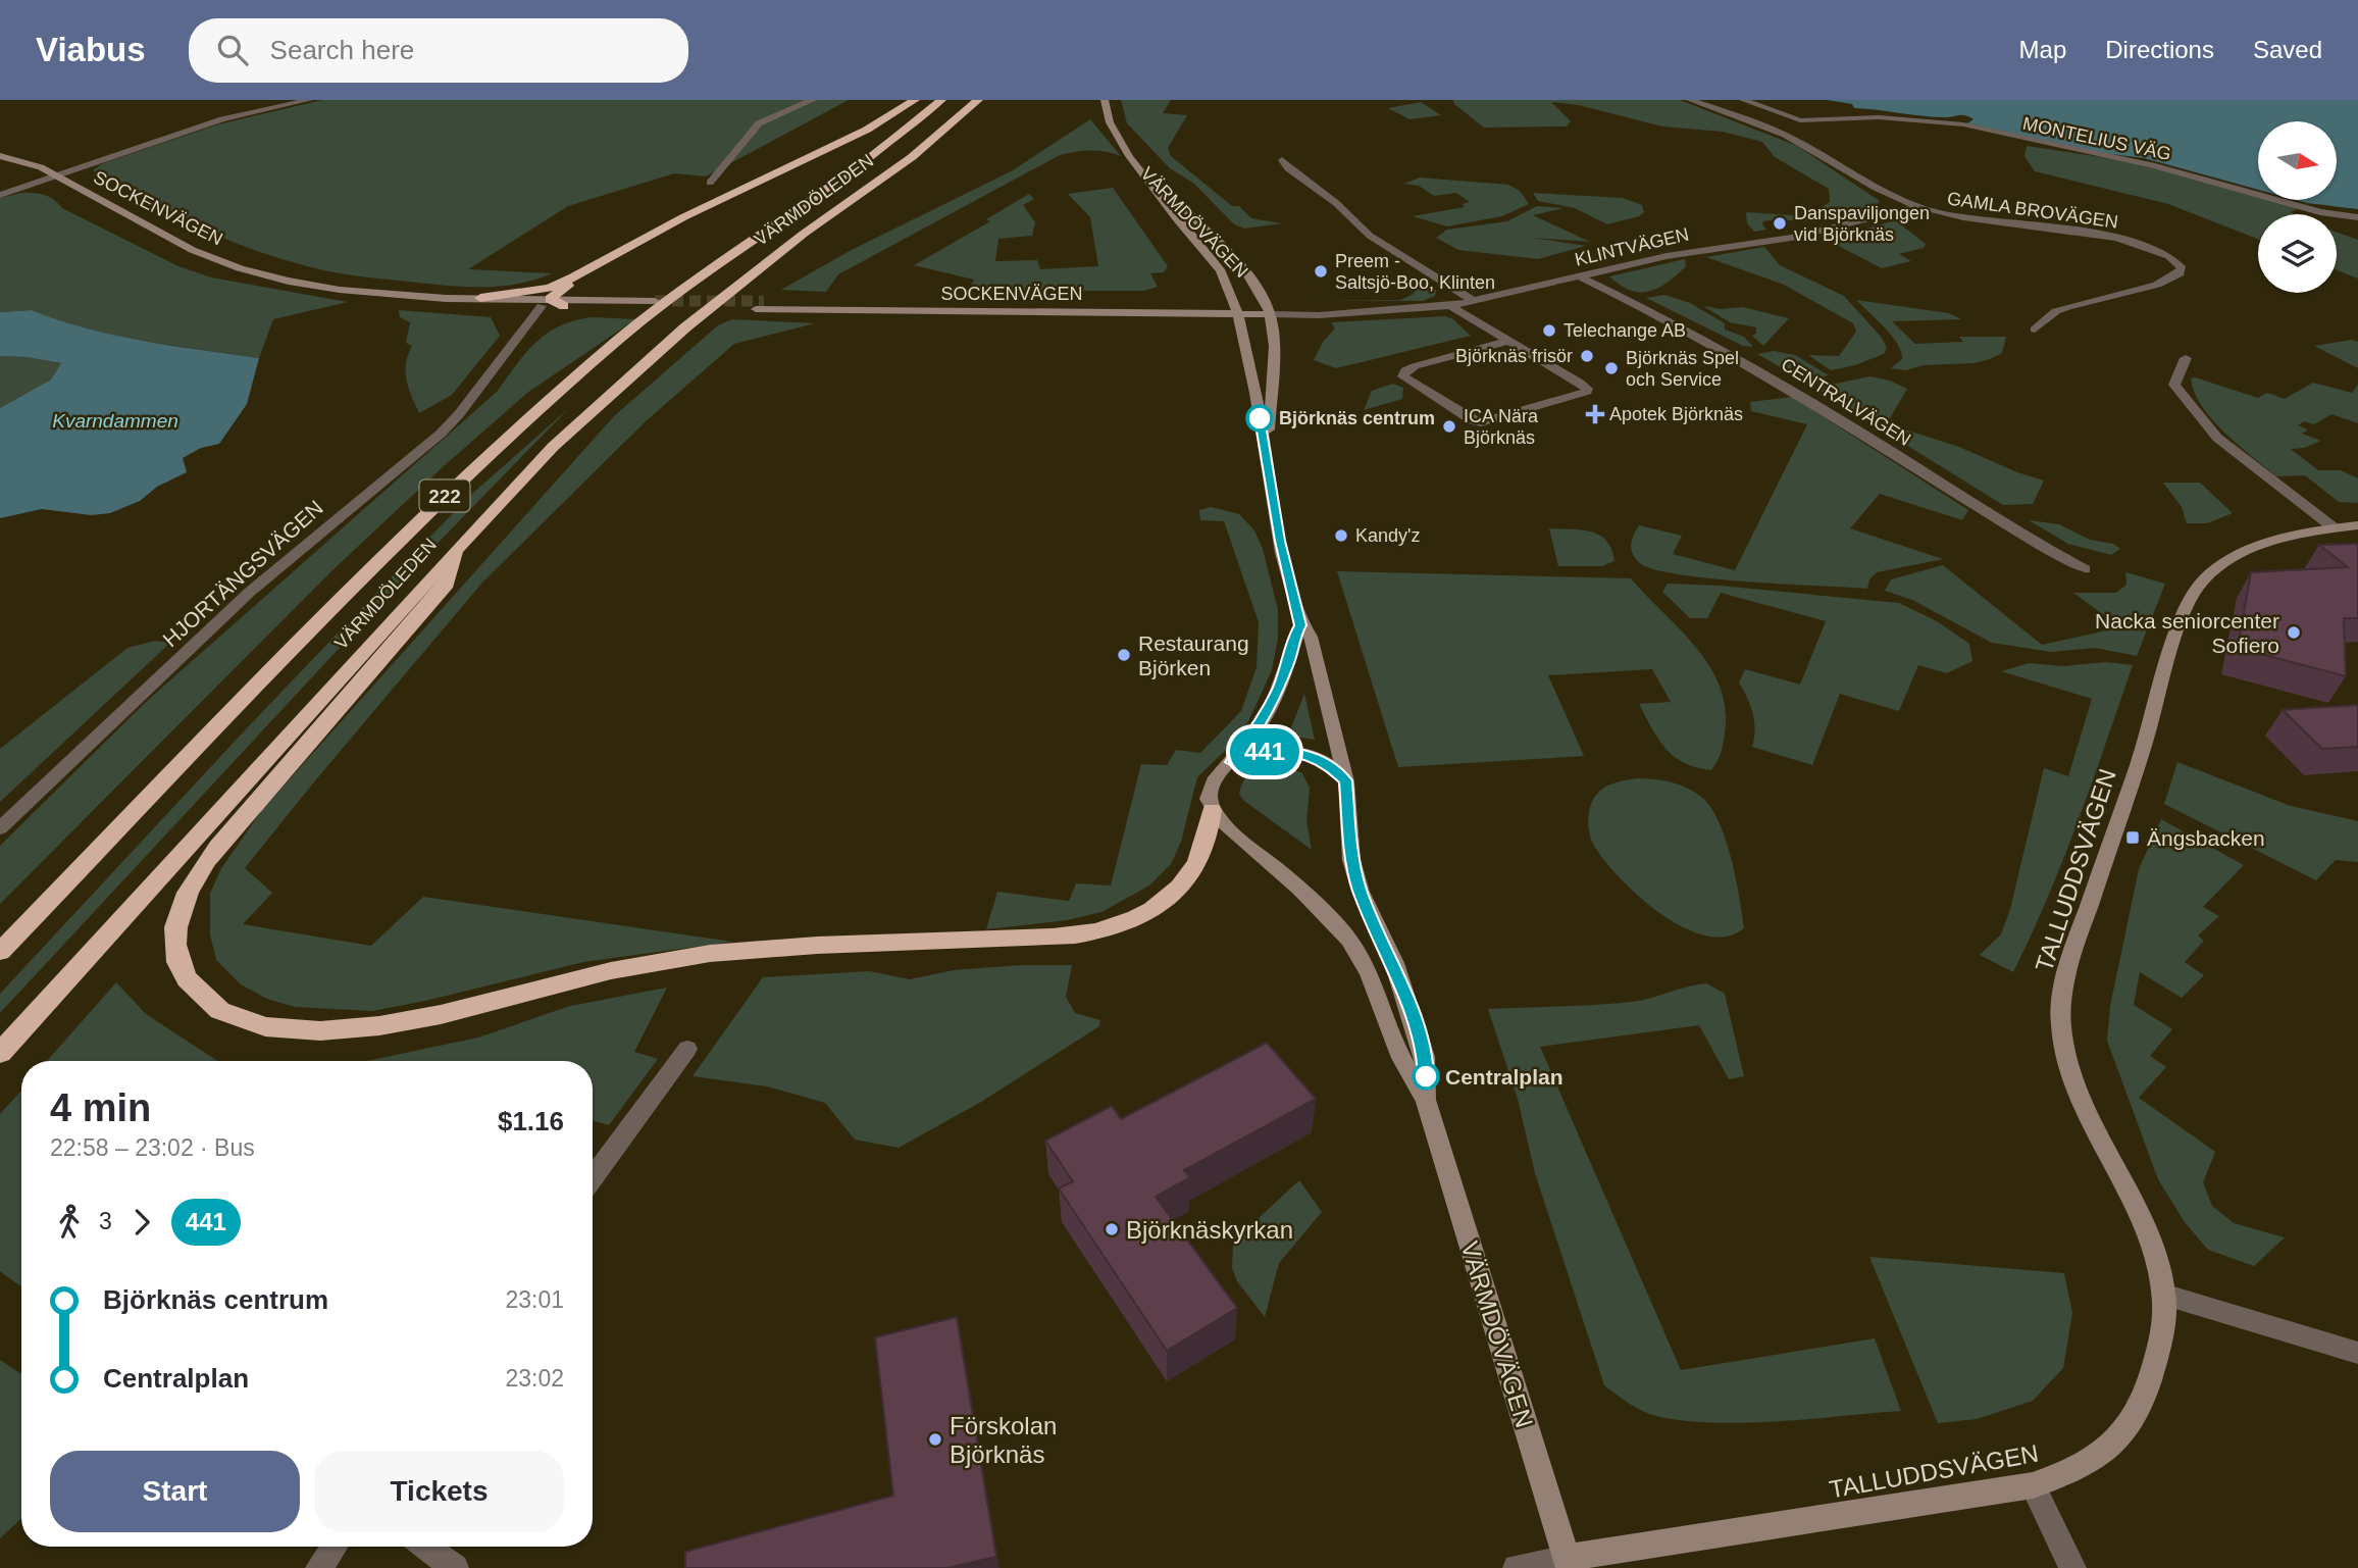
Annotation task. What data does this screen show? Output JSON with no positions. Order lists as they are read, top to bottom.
{
  "streets": {
    "highway": ["VÄRMDÖLEDEN", "222"],
    "main road": ["SOCKENVÄGEN", "VÄRMDÖVÄGEN", "TALLUDDSVÄGEN"],
    "street": [
      "MONTELIUS VÄG",
      "GAMLA BROVÄGEN",
      "KLINTVÄGEN",
      "CENTRALVÄGEN",
      "HJORTÄNGSVÄGEN"
    ]
  },
  "crossings": [
    ["SOCKENVÄGEN", "VÄRMDÖVÄGEN"],
    ["SOCKENVÄGEN", "KLINTVÄGEN"],
    ["SOCKENVÄGEN", "HJORTÄNGSVÄGEN"],
    ["GAMLA BROVÄGEN", "KLINTVÄGEN"],
    ["VÄRMDÖVÄGEN", "KLINTVÄGEN"],
    ["VÄRMDÖVÄGEN", "TALLUDDSVÄGEN"],
    ["KLINTVÄGEN", "CENTRALVÄGEN"]
  ],
  "water": ["Kvarndammen"],
  "places": {
    "other": [
      "Danspaviljongen vid Björknäs",
      "Preem - Saltsjö-Boo, Klinten",
      "Telechange AB",
      "Björknäs frisör",
      "Björknäs Spel och Service",
      "Björknäs centrum",
      "ICA Nära Björknäs",
      "Kandy'z",
      "Nacka seniorcenter Sofiero",
      "Restaurang Björken",
      "Centralplan",
      "Björknäskyrkan",
      "Förskolan Björknäs"
    ],
    "health": ["Apotek Björknäs"],
    "transit": ["Ängsbacken"]
  },
  "lines": ["bus line 441"],
  "north": "right",
  "page": {
    "header": "Viabus",
    "search": "Search here",
    "nav": ["Map", "Directions", "Saved"],
    "on_map": "441",
    "heading": ["4 min", "22:58 – 23:02 · Bus", "$1.16"],
    "legs": ["3", "441"],
    "list": [
      {
        "name": "Björknäs centrum",
        "value": "23:01"
      },
      {
        "name": "Centralplan",
        "value": "23:02"
      }
    ],
    "buttons": ["Start", "Tickets"]
  }
}
